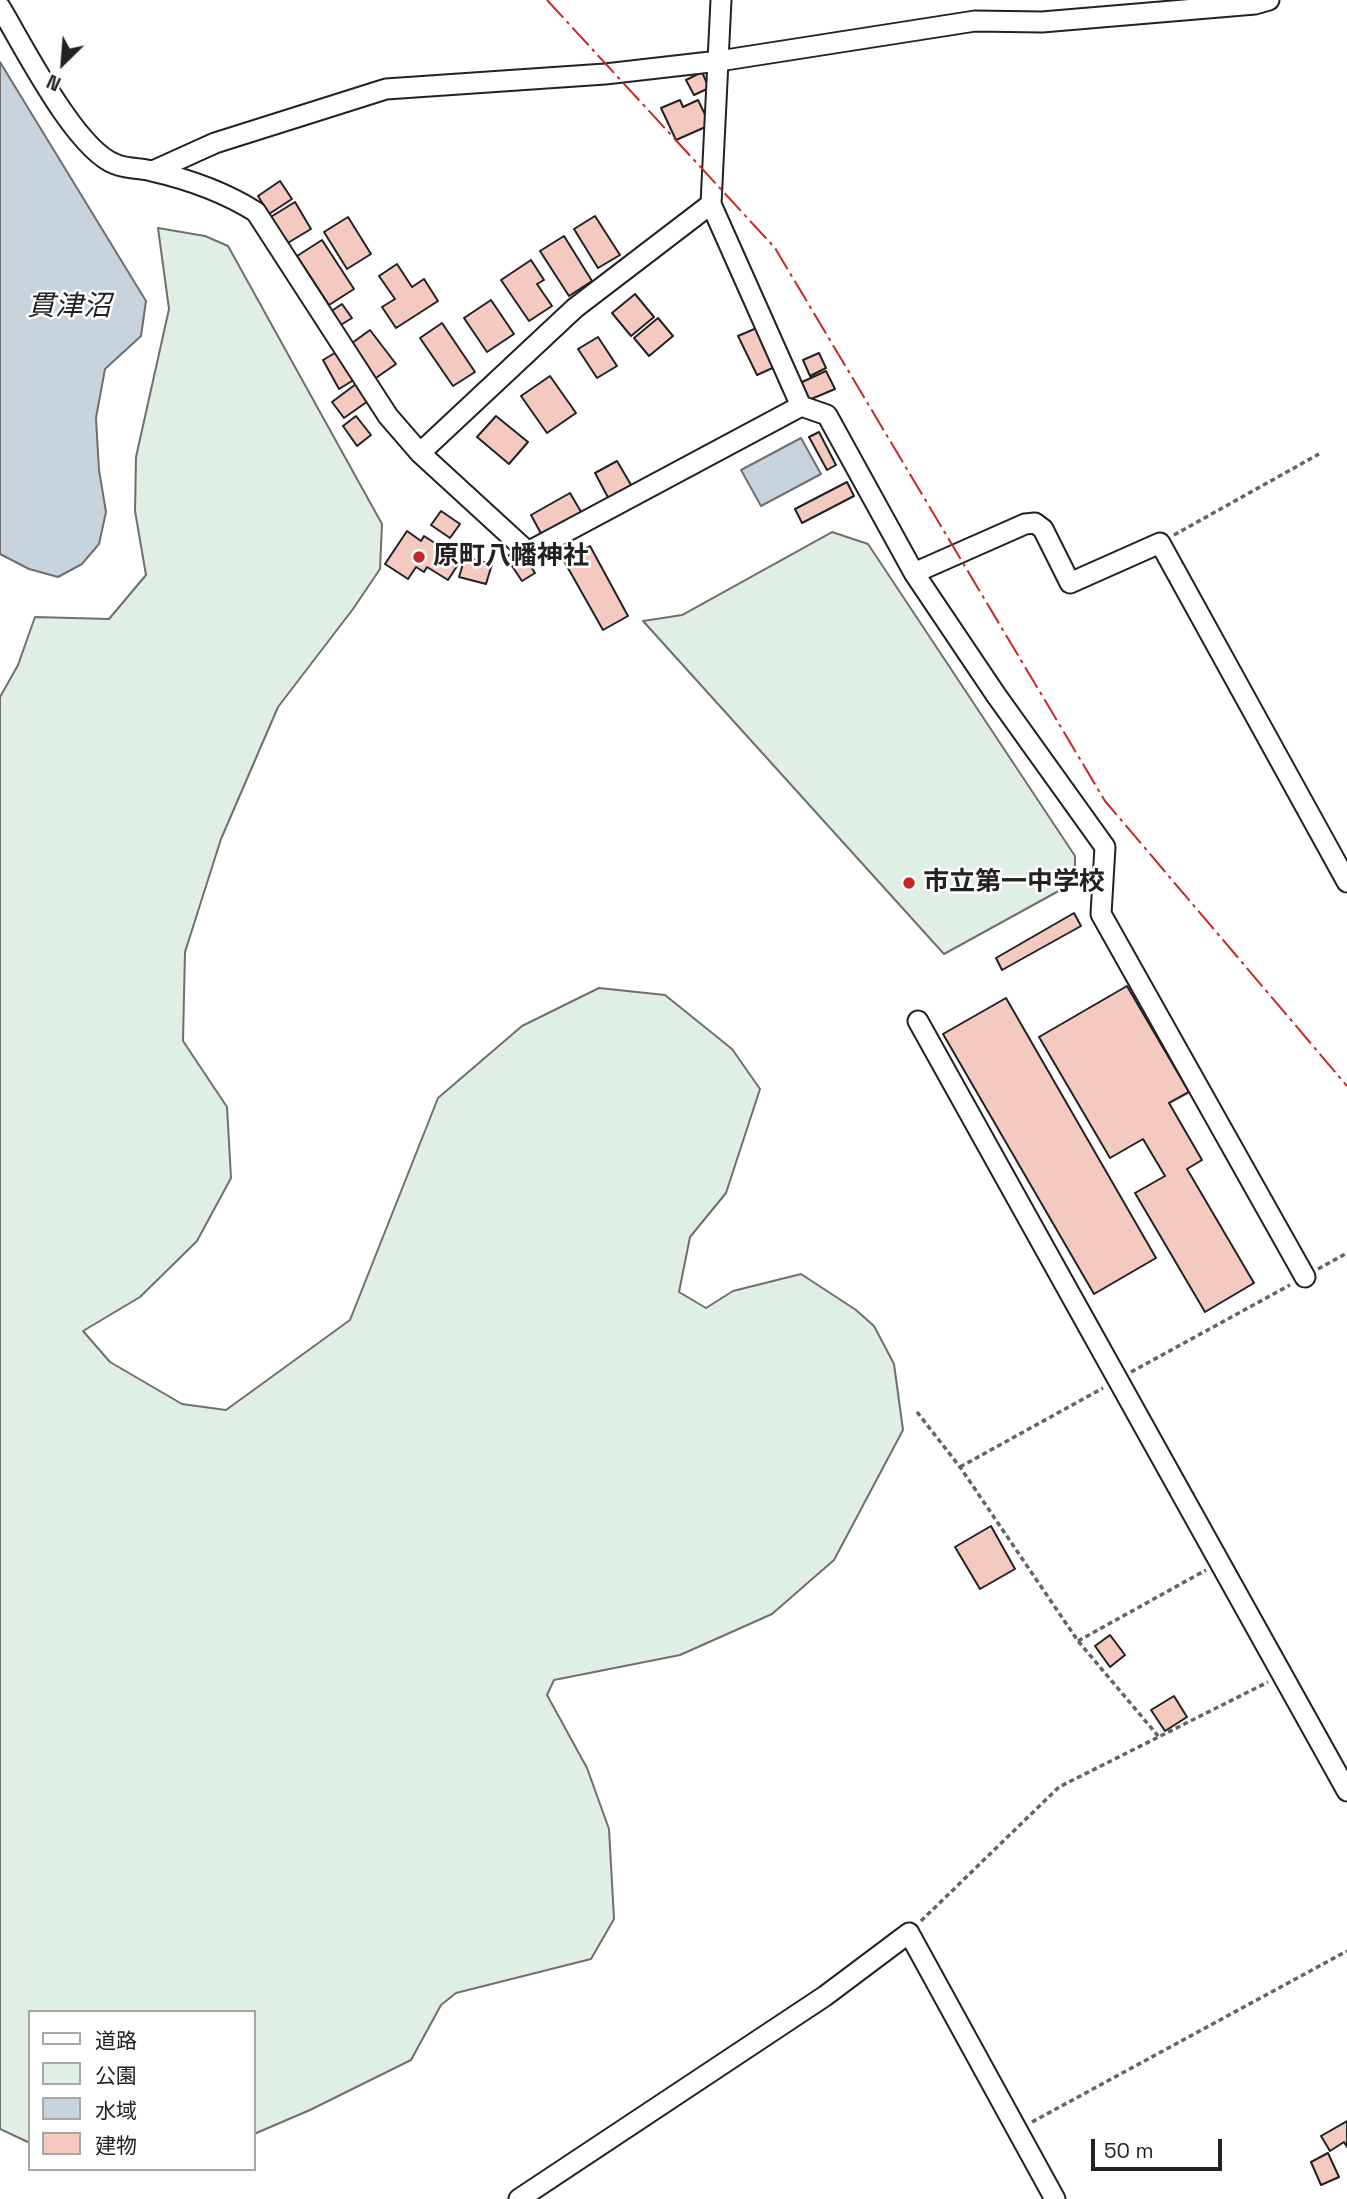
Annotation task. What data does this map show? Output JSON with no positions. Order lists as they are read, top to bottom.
{
  "water": ["貫津沼"],
  "places": ["原町八幡神社", "市立第一中学校"],
  "legend": [
    "道路",
    "公園",
    "水域",
    "建物"
  ],
  "scale_bar": "50 m",
  "north": "bottom left"
}
